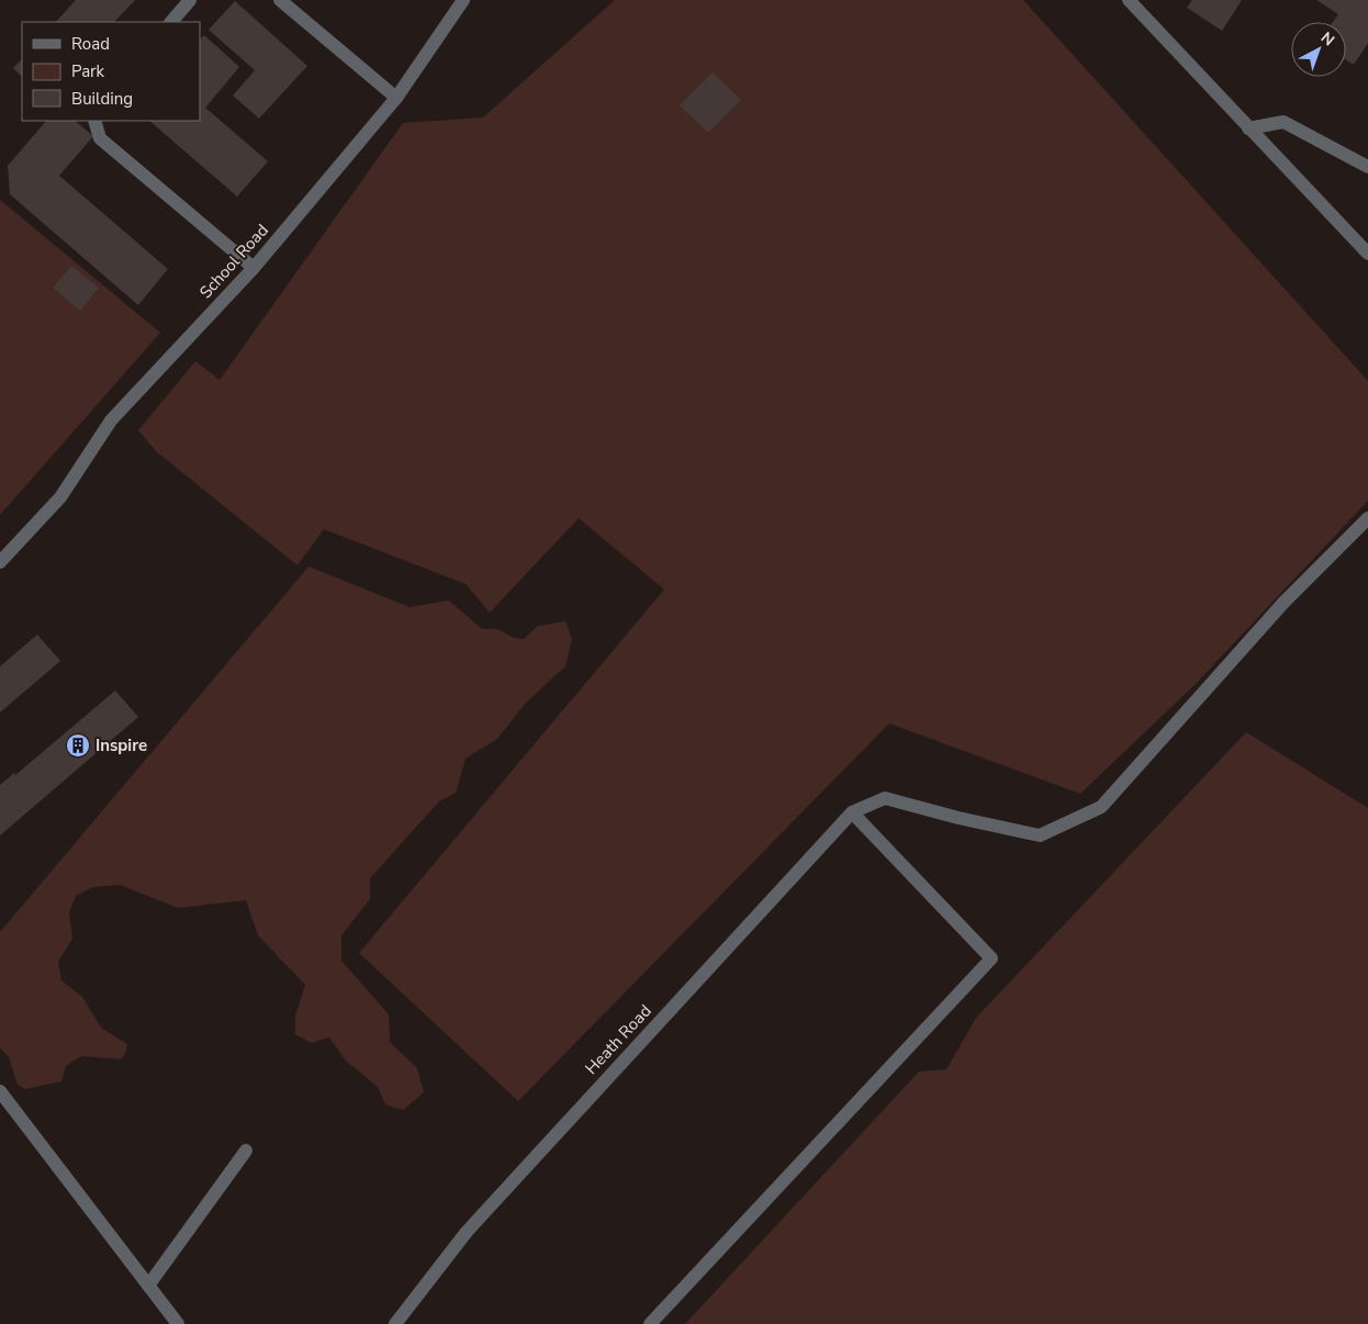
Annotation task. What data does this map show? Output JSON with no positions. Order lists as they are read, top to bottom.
{
  "streets": {
    "street": ["School Road", "Heath Road"]
  },
  "places": {
    "building": ["Inspire"]
  },
  "legend": ["Road", "Park", "Building"],
  "north": "top right"
}
